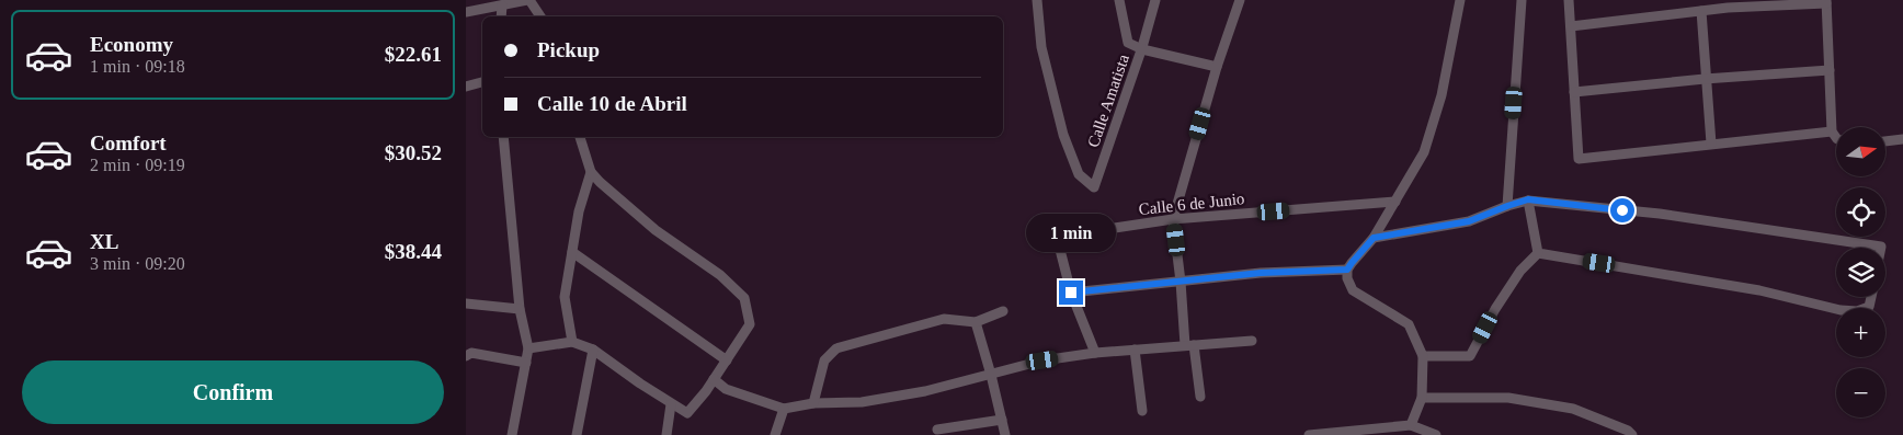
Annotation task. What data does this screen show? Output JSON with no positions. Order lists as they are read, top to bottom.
{
  "streets": {
    "street": ["Calle Amatista", "Calle 6 de Junio"]
  },
  "north": "right",
  "page": {
    "list": [
      {
        "name": "Economy",
        "note": "1 min · 09:18",
        "value": "$22.61"
      },
      {
        "name": "Comfort",
        "note": "2 min · 09:19",
        "value": "$30.52"
      },
      {
        "name": "XL",
        "note": "3 min · 09:20",
        "value": "$38.44"
      }
    ],
    "banner": ["Pickup", "Calle 10 de Abril"],
    "map_buttons": ["+", "−"],
    "bubble": "1 min",
    "buttons": "Confirm"
  }
}
